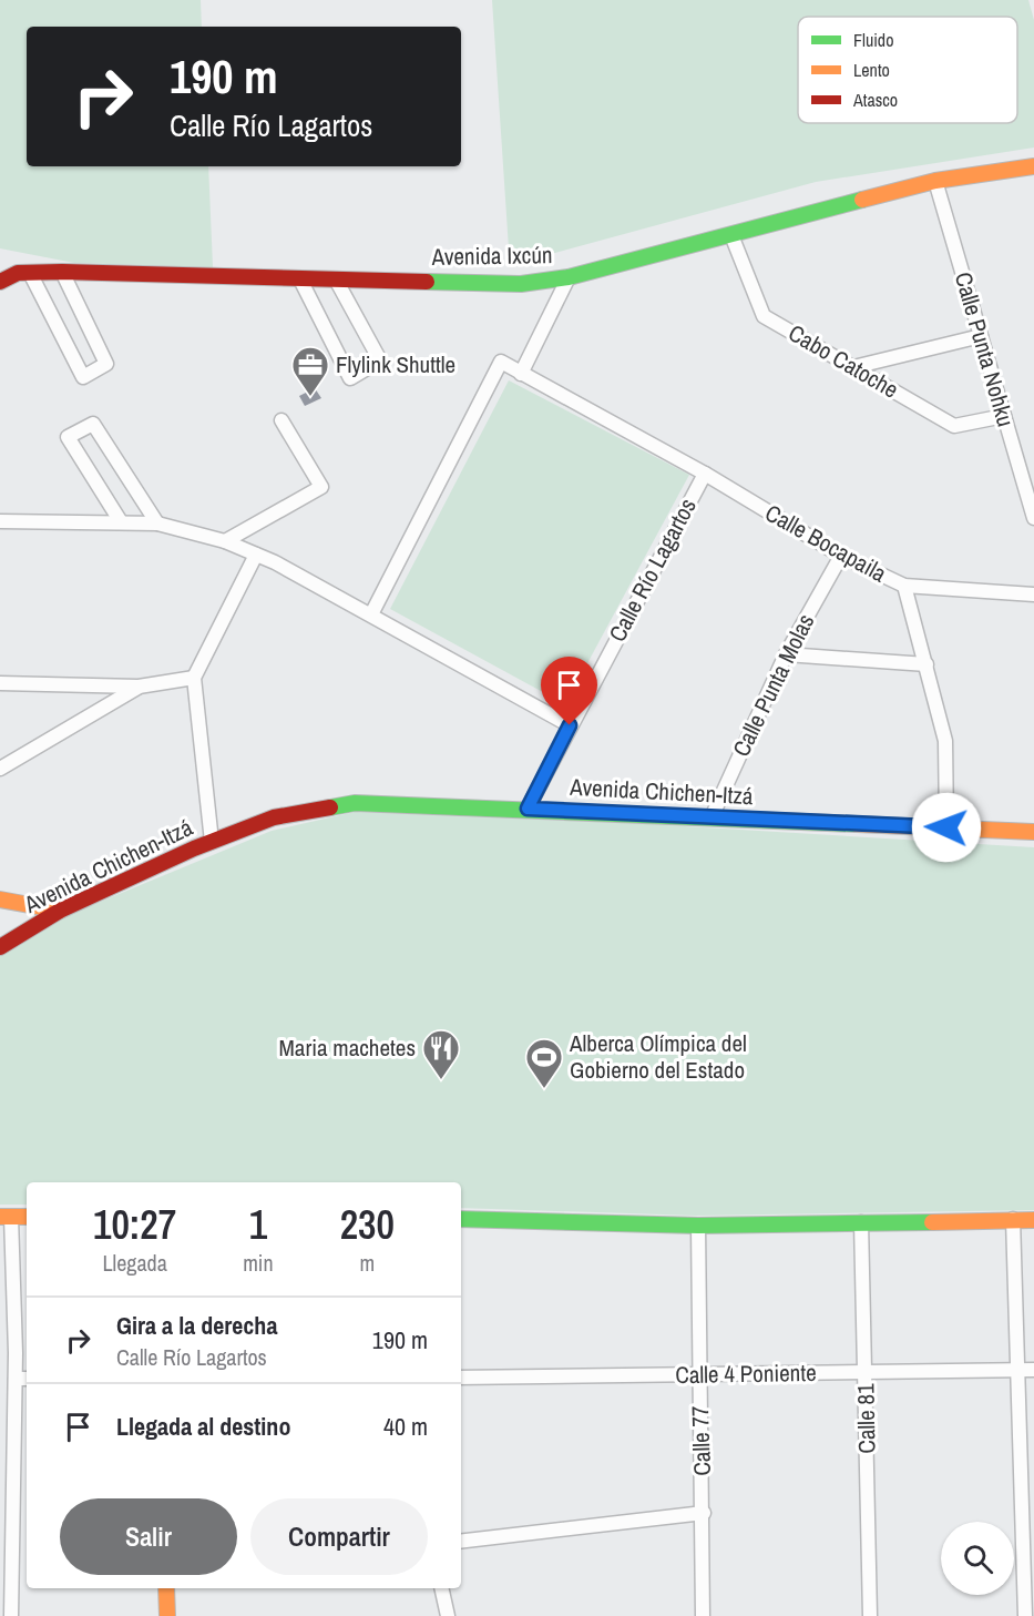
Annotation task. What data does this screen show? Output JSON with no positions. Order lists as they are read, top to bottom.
{
  "streets": {
    "main road": ["Avenida Ixcún", "Avenida Chichen-Itzá"],
    "street": [
      "Calle Punta Nohku",
      "Cabo Catoche",
      "Calle Bocapaila",
      "Calle Río Lagartos",
      "Calle Punta Molas",
      "Calle 4 Poniente",
      "Calle 81",
      "Calle 77"
    ]
  },
  "crossings": [
    ["Avenida Ixcún", "Calle Punta Nohku"],
    ["Avenida Ixcún", "Cabo Catoche"],
    ["Calle Punta Nohku", "Cabo Catoche"],
    ["Calle Bocapaila", "Calle Río Lagartos"],
    ["Calle Bocapaila", "Calle Punta Molas"],
    ["Calle Río Lagartos", "Avenida Chichen-Itzá"],
    ["Calle Punta Molas", "Avenida Chichen-Itzá"],
    ["Calle 4 Poniente", "Calle 81"],
    ["Calle 4 Poniente", "Calle 77"]
  ],
  "places": {
    "office": ["Flylink Shuttle"],
    "restaurant": ["Maria machetes"],
    "sports": ["Alberca Olímpica del Gobierno del Estado"]
  },
  "legend": ["Fluido", "Lento", "Atasco"],
  "page": {
    "turn": ["190 m", "Calle Río Lagartos"],
    "eta": [
      "10:27",
      "Llegada",
      "1",
      "min",
      "230",
      "m"
    ],
    "list": [
      {
        "name": "Gira a la derecha",
        "note": "Calle Río Lagartos",
        "value": "190 m"
      },
      {
        "name": "Llegada al destino",
        "value": "40 m"
      }
    ],
    "buttons": ["Salir", "Compartir"]
  }
}
